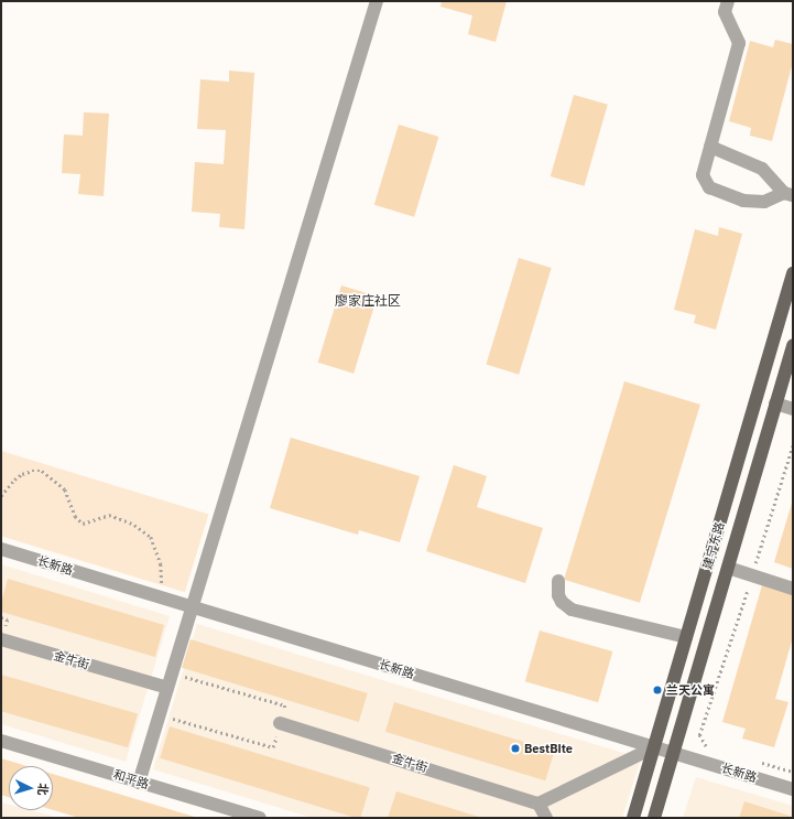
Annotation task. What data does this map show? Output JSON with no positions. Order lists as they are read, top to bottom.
{
  "streets": {
    "main road": ["建宁东路"],
    "street": ["长新路", "金牛街", "和平路"]
  },
  "crossings": [
    ["建宁东路", "长新路"]
  ],
  "districts": ["廖家庄社区"],
  "places": ["兰天公寓", "BestBite"],
  "north": "right"
}
